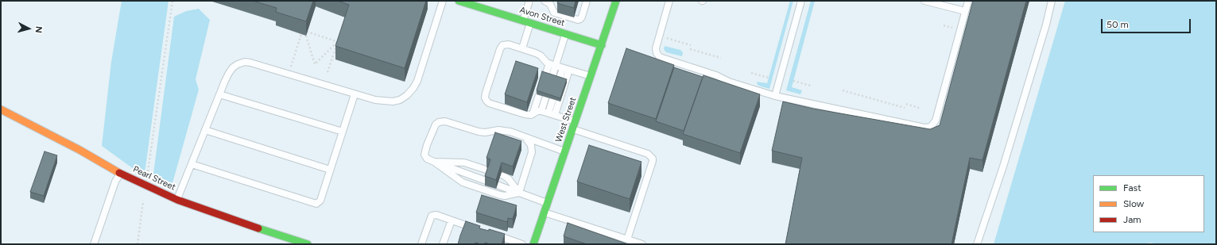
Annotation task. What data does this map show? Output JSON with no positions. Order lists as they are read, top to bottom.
{
  "streets": {
    "street": ["Avon Street", "West Street", "Pearl Street"]
  },
  "crossings": [
    ["Avon Street", "West Street"]
  ],
  "legend": ["Fast", "Slow", "Jam"],
  "scale_bar": "50 m",
  "north": "right"
}
